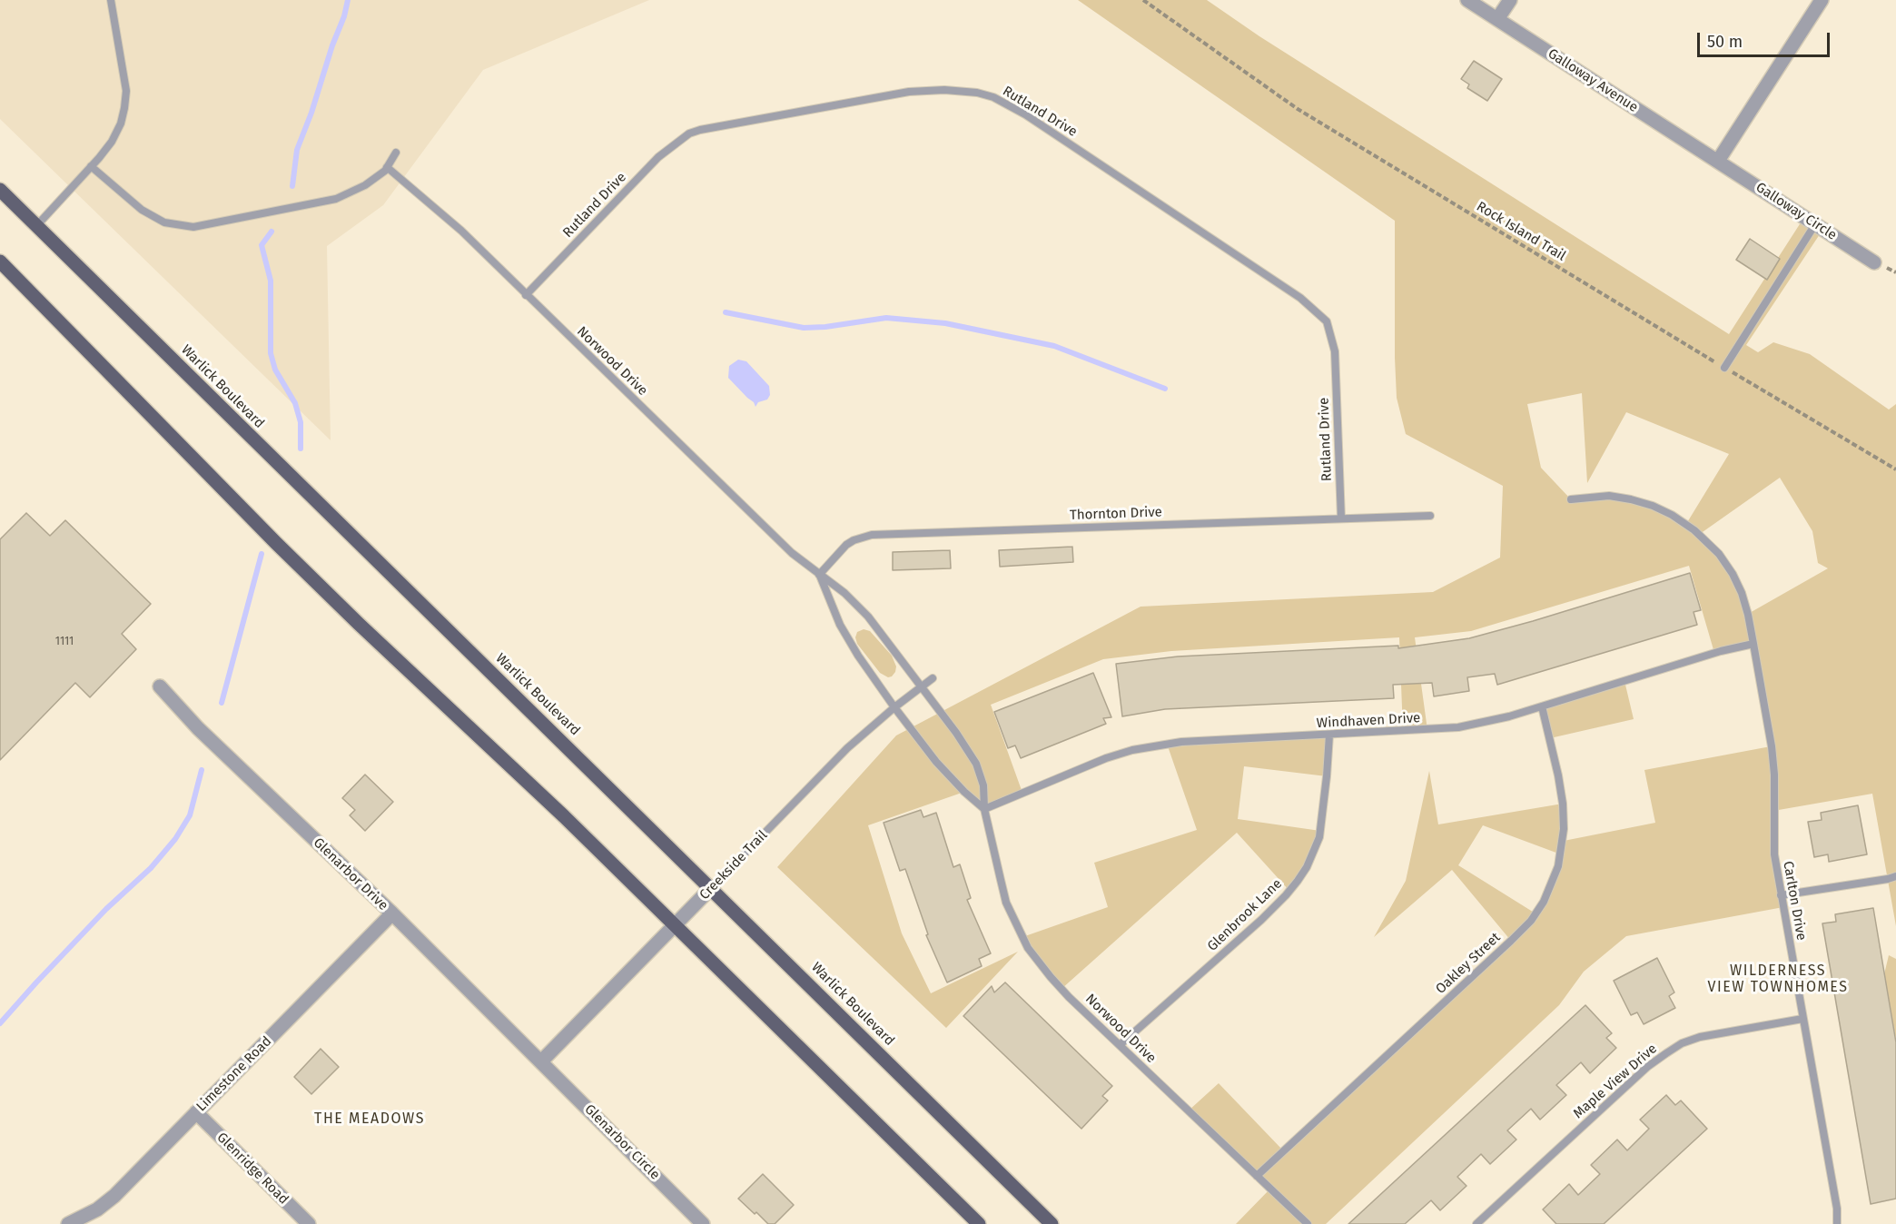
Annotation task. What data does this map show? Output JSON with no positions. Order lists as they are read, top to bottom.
{
  "streets": {
    "main road": ["Warlick Boulevard"],
    "street": [
      "Galloway Avenue",
      "Galloway Circle",
      "Creekside Trail",
      "Glenarbor Drive",
      "Limestone Road",
      "Glenarbor Circle",
      "Glenridge Road"
    ],
    "lane": [
      "Rutland Drive",
      "Norwood Drive",
      "Thornton Drive",
      "Windhaven Drive",
      "Carlton Drive",
      "Glenbrook Lane",
      "Oakley Street",
      "Maple View Drive"
    ],
    "path": ["Rock Island Trail"]
  },
  "crossings": [
    ["Galloway Avenue", "Galloway Circle"],
    ["Rutland Drive", "Norwood Drive"],
    ["Rutland Drive", "Thornton Drive"],
    ["Norwood Drive", "Thornton Drive"],
    ["Norwood Drive", "Windhaven Drive"],
    ["Norwood Drive", "Creekside Trail"],
    ["Norwood Drive", "Glenbrook Lane"],
    ["Norwood Drive", "Oakley Street"],
    ["Warlick Boulevard", "Creekside Trail"],
    ["Windhaven Drive", "Carlton Drive"],
    ["Windhaven Drive", "Glenbrook Lane"],
    ["Windhaven Drive", "Oakley Street"],
    ["Creekside Trail", "Glenarbor Drive"],
    ["Creekside Trail", "Glenarbor Circle"],
    ["Glenarbor Drive", "Limestone Road"],
    ["Glenarbor Drive", "Glenarbor Circle"],
    ["Carlton Drive", "Maple View Drive"],
    ["Limestone Road", "Glenridge Road"]
  ],
  "districts": ["WILDERNESS VIEW TOWNHOMES", "THE MEADOWS"],
  "house_numbers": ["1111"],
  "scale_bar": "50 m"
}
